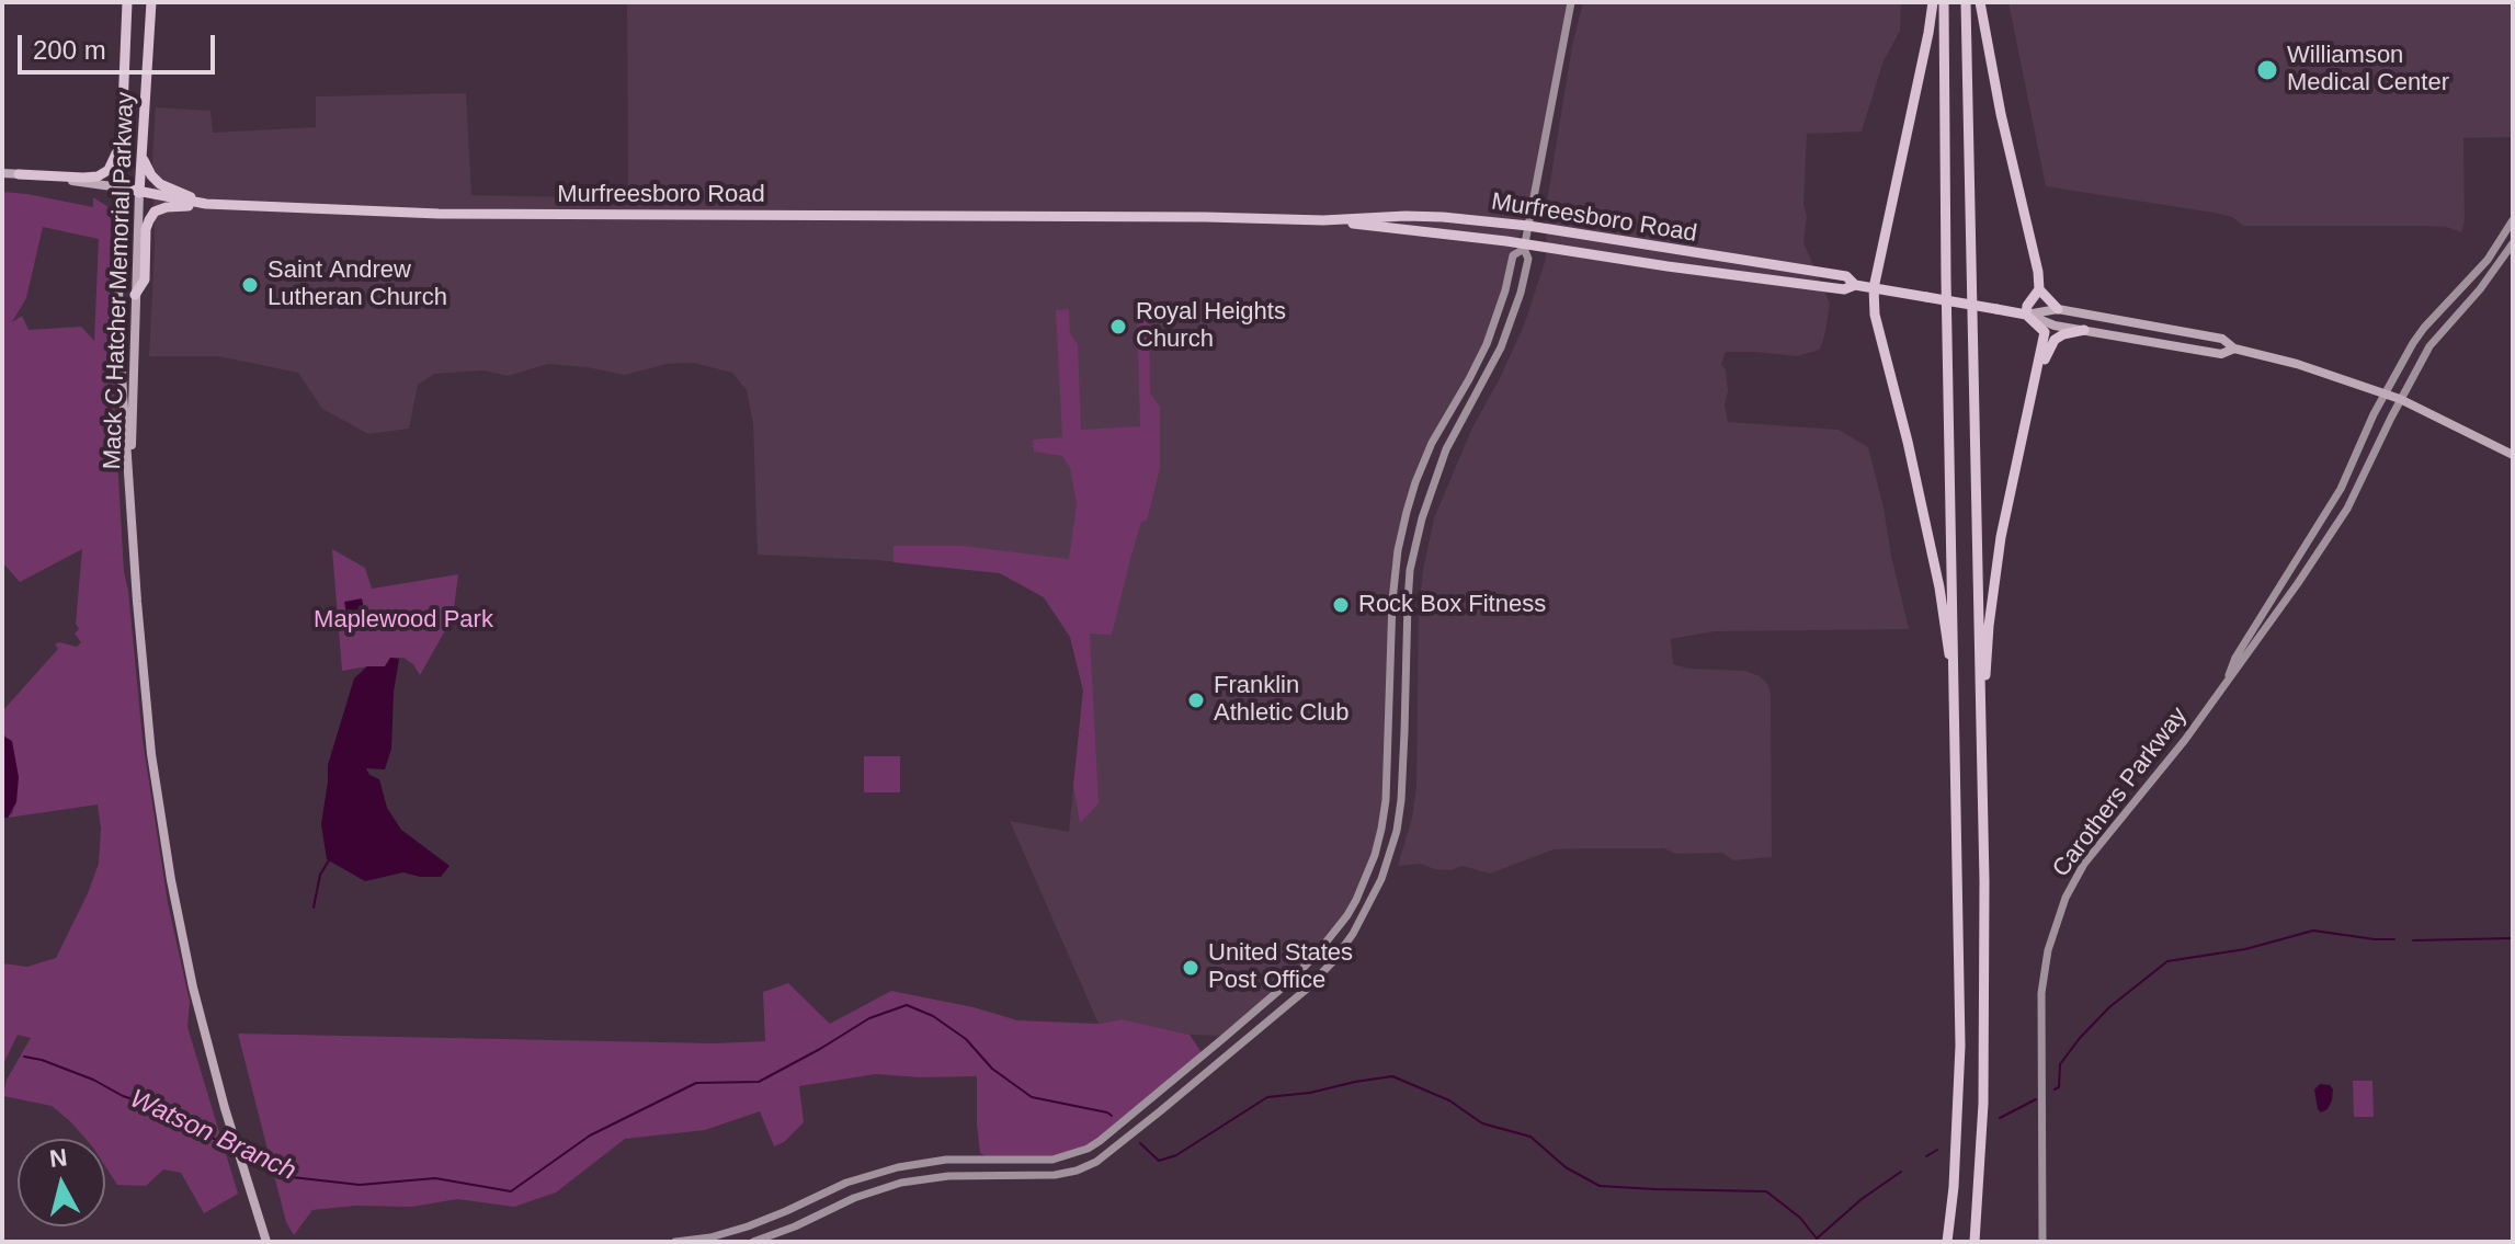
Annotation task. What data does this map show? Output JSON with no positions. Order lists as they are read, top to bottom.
{
  "streets": {
    "highway": ["Murfreesboro Road", "Mack C Hatcher Memorial Parkway"],
    "main road": ["Carothers Parkway"]
  },
  "crossings": [
    ["Murfreesboro Road", "Mack C Hatcher Memorial Parkway"],
    ["Murfreesboro Road", "Carothers Parkway"]
  ],
  "water": ["Watson Branch"],
  "parks": ["Maplewood Park"],
  "places": [
    "Williamson Medical Center",
    "Saint Andrew Lutheran Church",
    "Royal Heights Church",
    "Rock Box Fitness",
    "Franklin Athletic Club",
    "United States Post Office"
  ],
  "scale_bar": "200 m",
  "north": "top"
}
